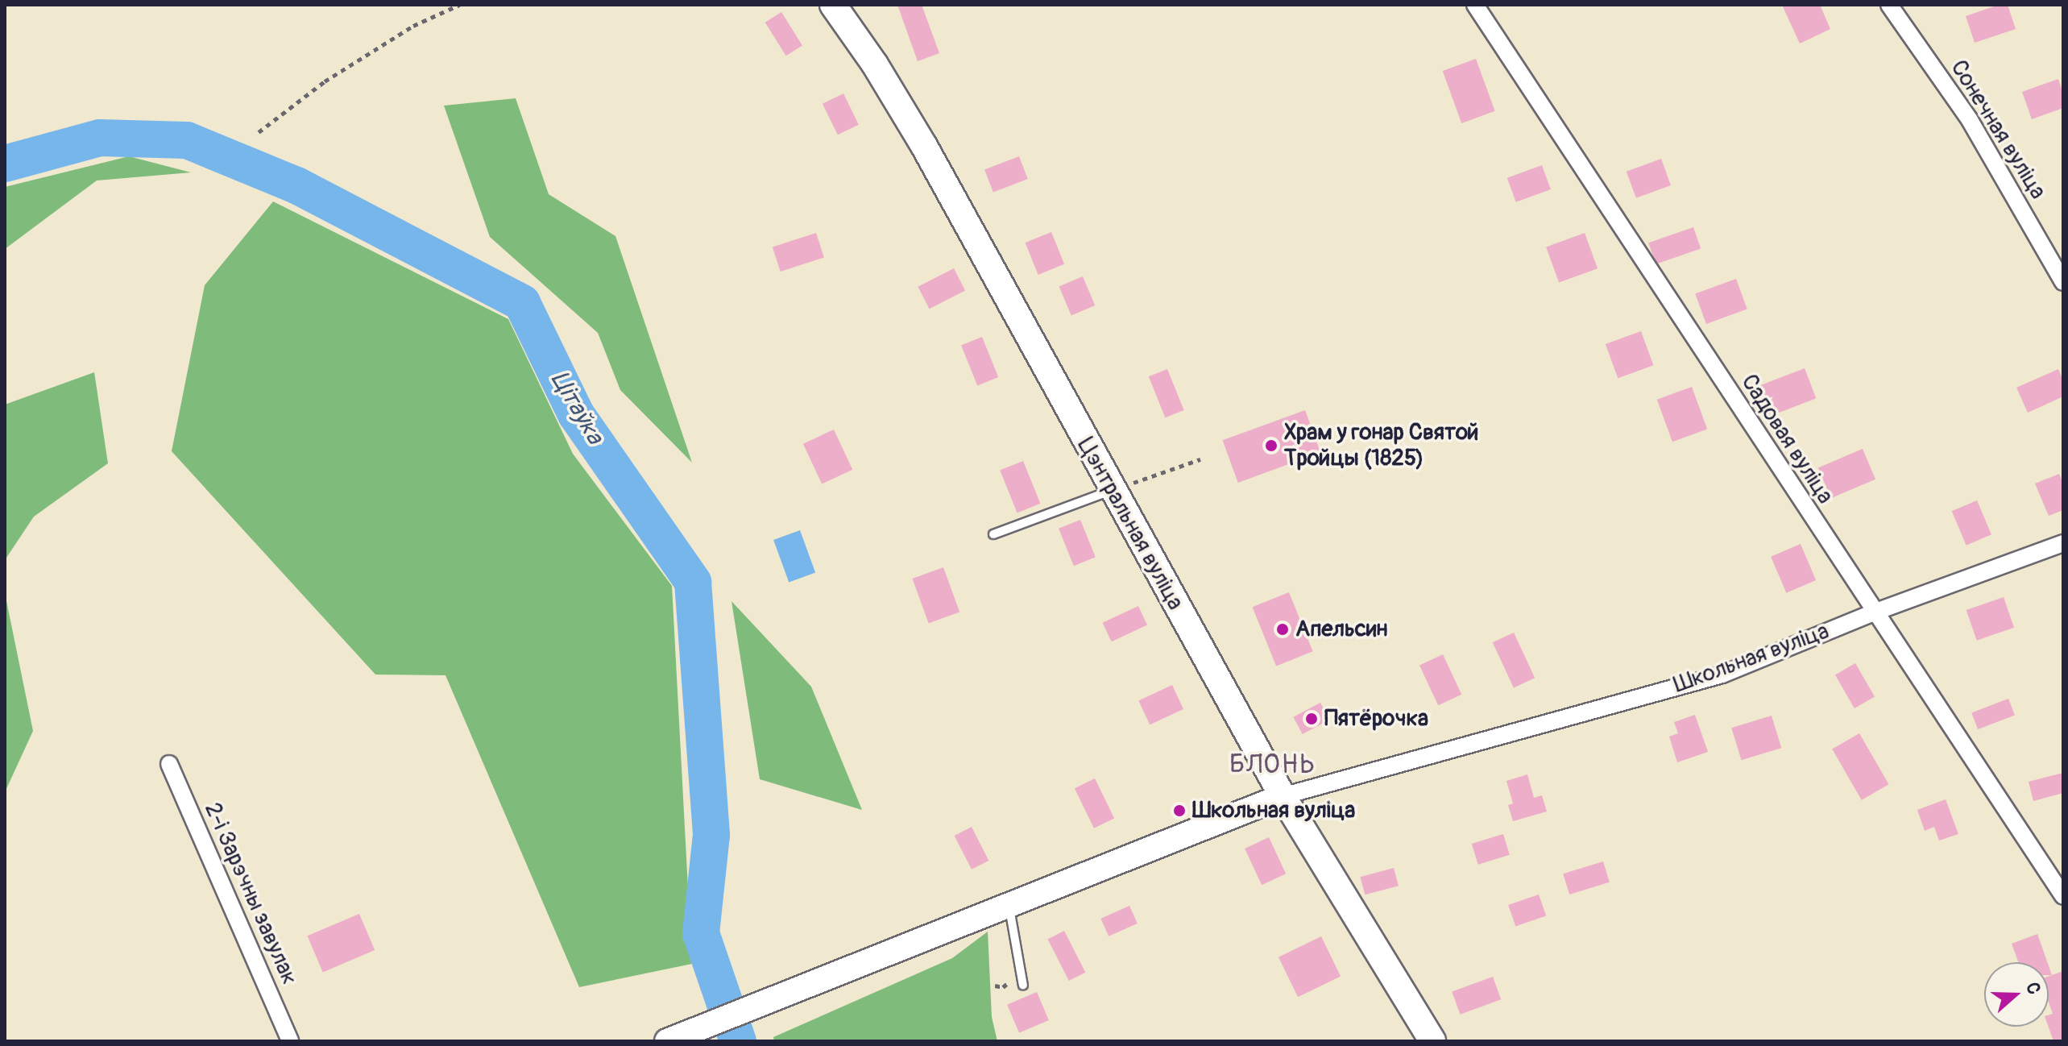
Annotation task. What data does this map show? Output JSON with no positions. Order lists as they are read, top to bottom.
{
  "streets": {
    "main road": ["Цэнтральная вуліца", "Школьная вуліца"],
    "street": ["Сонечная вуліца", "Садовая вуліца", "2-і Зарэчны завулак"]
  },
  "crossings": [
    ["Садовая вуліца", "Школьная вуліца"],
    ["Цэнтральная вуліца", "Школьная вуліца"]
  ],
  "districts": ["БЛОНЬ"],
  "water": ["Цітаўка"],
  "places": [
    "Храм у гонар Святой Тройцы (1825)",
    "Апельсин",
    "Пятёрочка",
    "Школьная вуліца"
  ],
  "north": "right"
}
